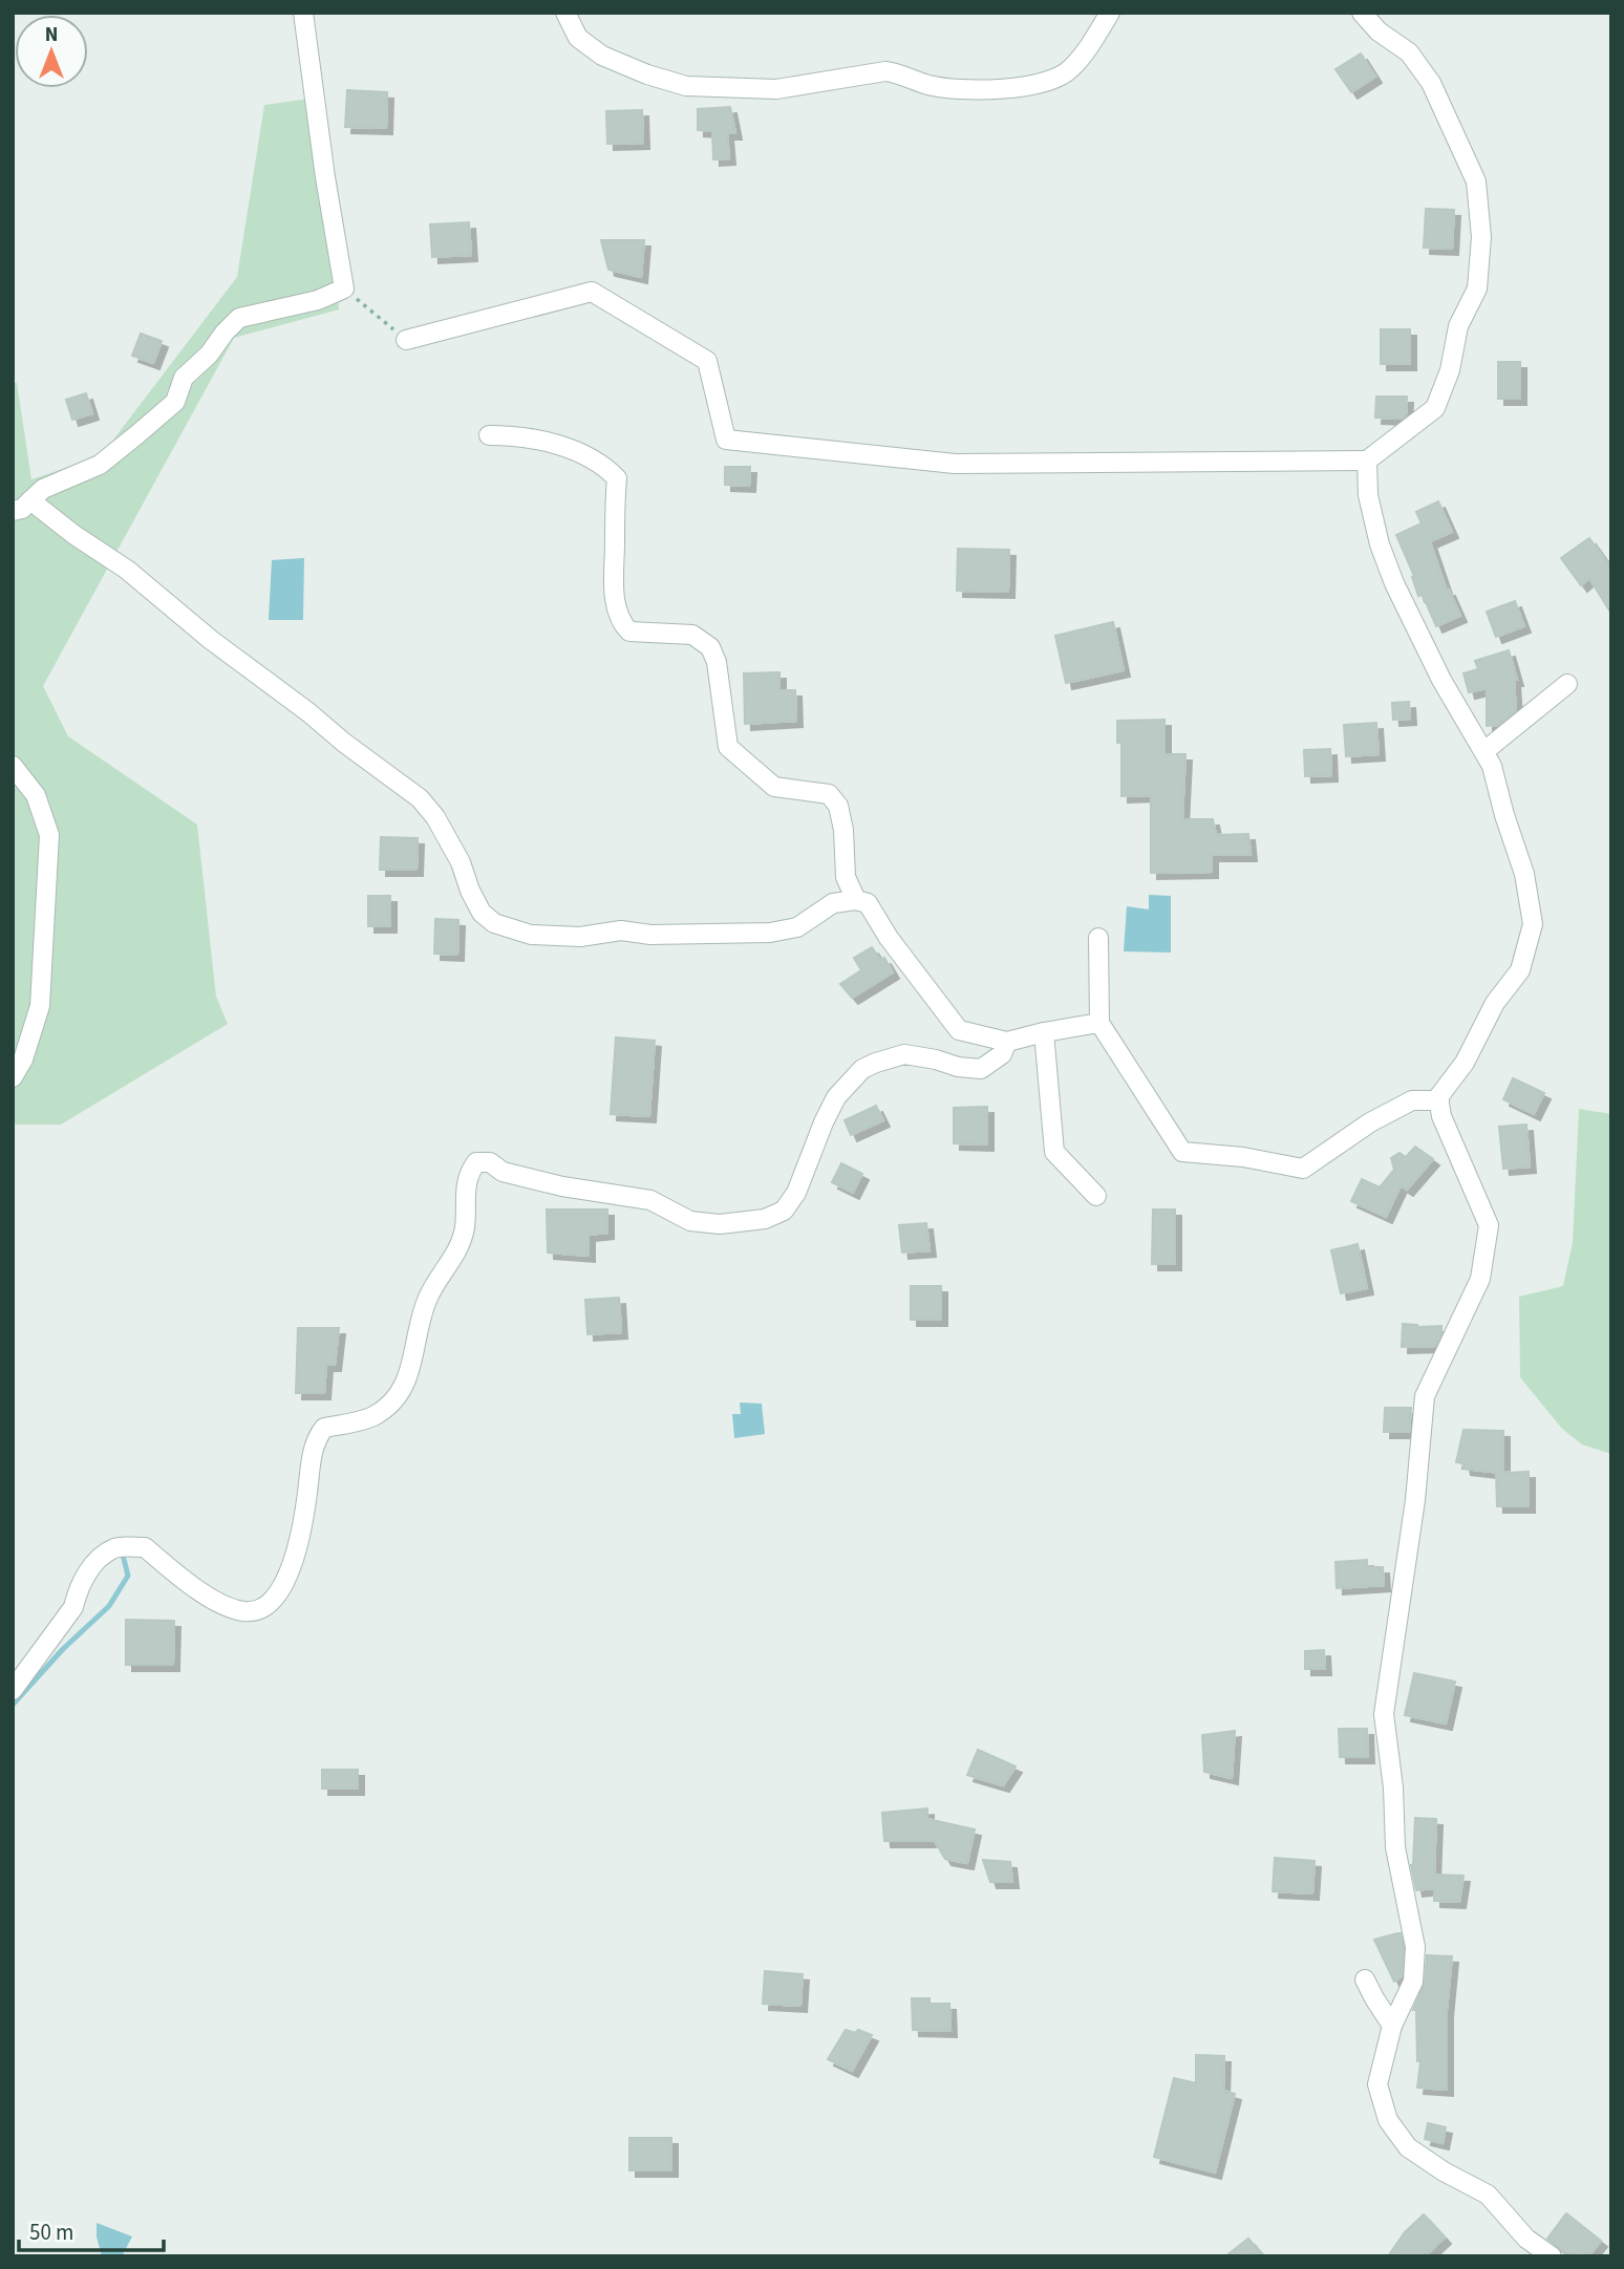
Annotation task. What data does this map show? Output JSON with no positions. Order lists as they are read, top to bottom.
{
  "scale_bar": "50 m",
  "north": "top"
}
